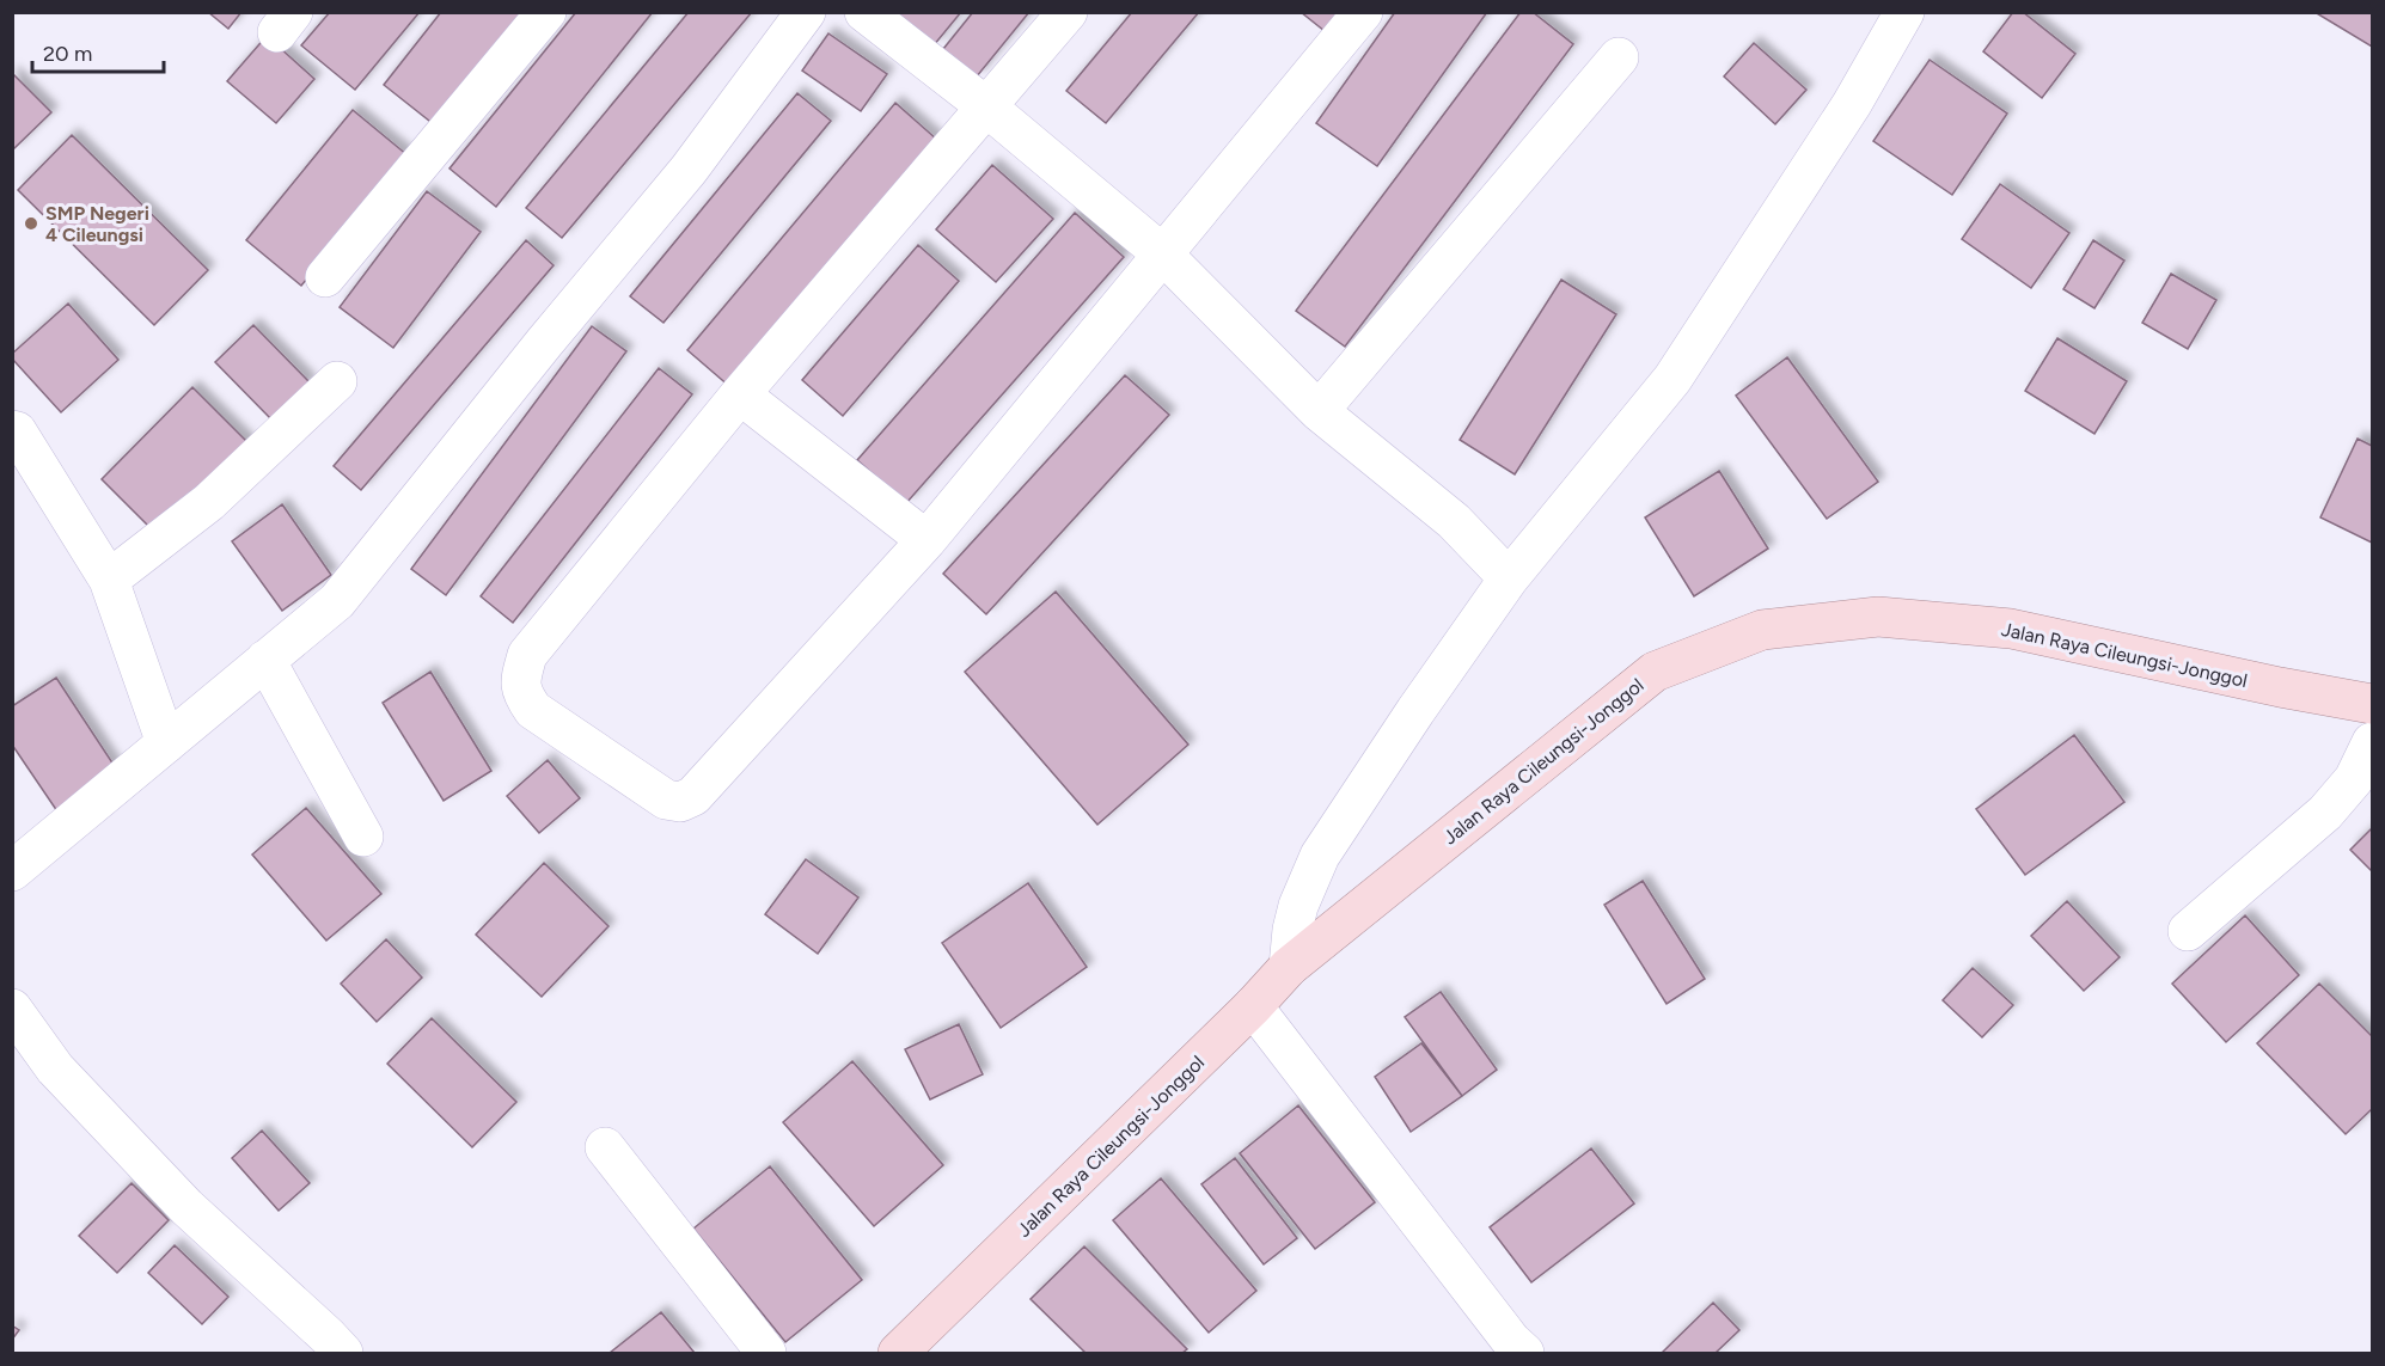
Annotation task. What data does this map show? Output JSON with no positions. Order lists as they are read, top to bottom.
{
  "streets": {
    "main road": ["Jalan Raya Cileungsi-Jonggol"]
  },
  "places": ["SMP Negeri 4 Cileungsi"],
  "scale_bar": "20 m"
}
